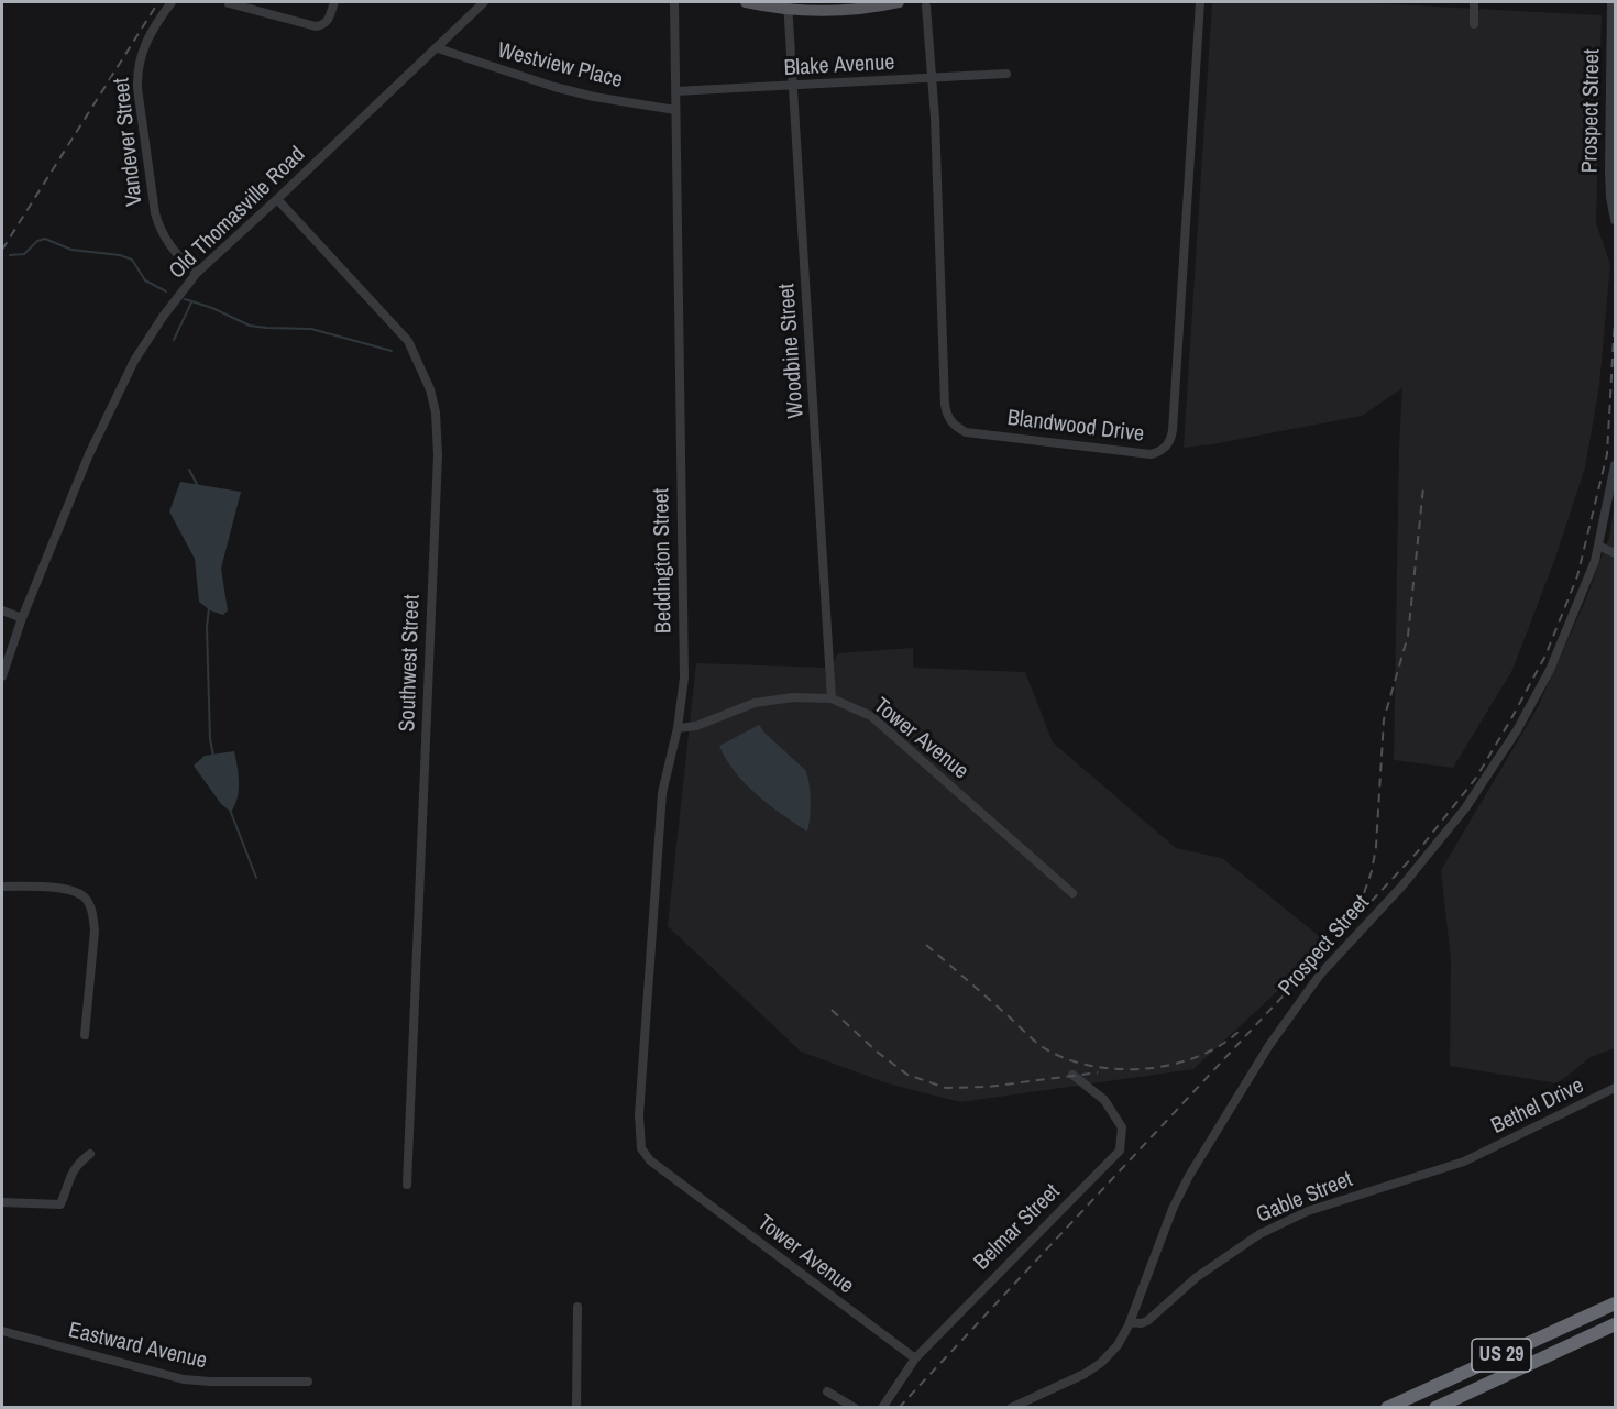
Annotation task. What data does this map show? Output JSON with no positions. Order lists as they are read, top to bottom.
{
  "streets": {
    "highway": ["US 29"],
    "street": [
      "Westview Place",
      "Blake Avenue",
      "Prospect Street",
      "Vandever Street",
      "Old Thomasville Road",
      "Woodbine Street",
      "Blandwood Drive",
      "Beddington Street",
      "Southwest Street",
      "Tower Avenue",
      "Bethel Drive",
      "Gable Street",
      "Belmar Street",
      "Eastward Avenue"
    ]
  },
  "crossings": [
    ["Westview Place", "Old Thomasville Road"],
    ["Westview Place", "Beddington Street"],
    ["Blake Avenue", "Woodbine Street"],
    ["Blake Avenue", "Blandwood Drive"],
    ["Blake Avenue", "Beddington Street"],
    ["Prospect Street", "Gable Street"],
    ["Vandever Street", "Old Thomasville Road"],
    ["Old Thomasville Road", "Southwest Street"],
    ["Woodbine Street", "Tower Avenue"],
    ["Beddington Street", "Tower Avenue"],
    ["Tower Avenue", "Belmar Street"],
    ["Bethel Drive", "Gable Street"]
  ]
}
